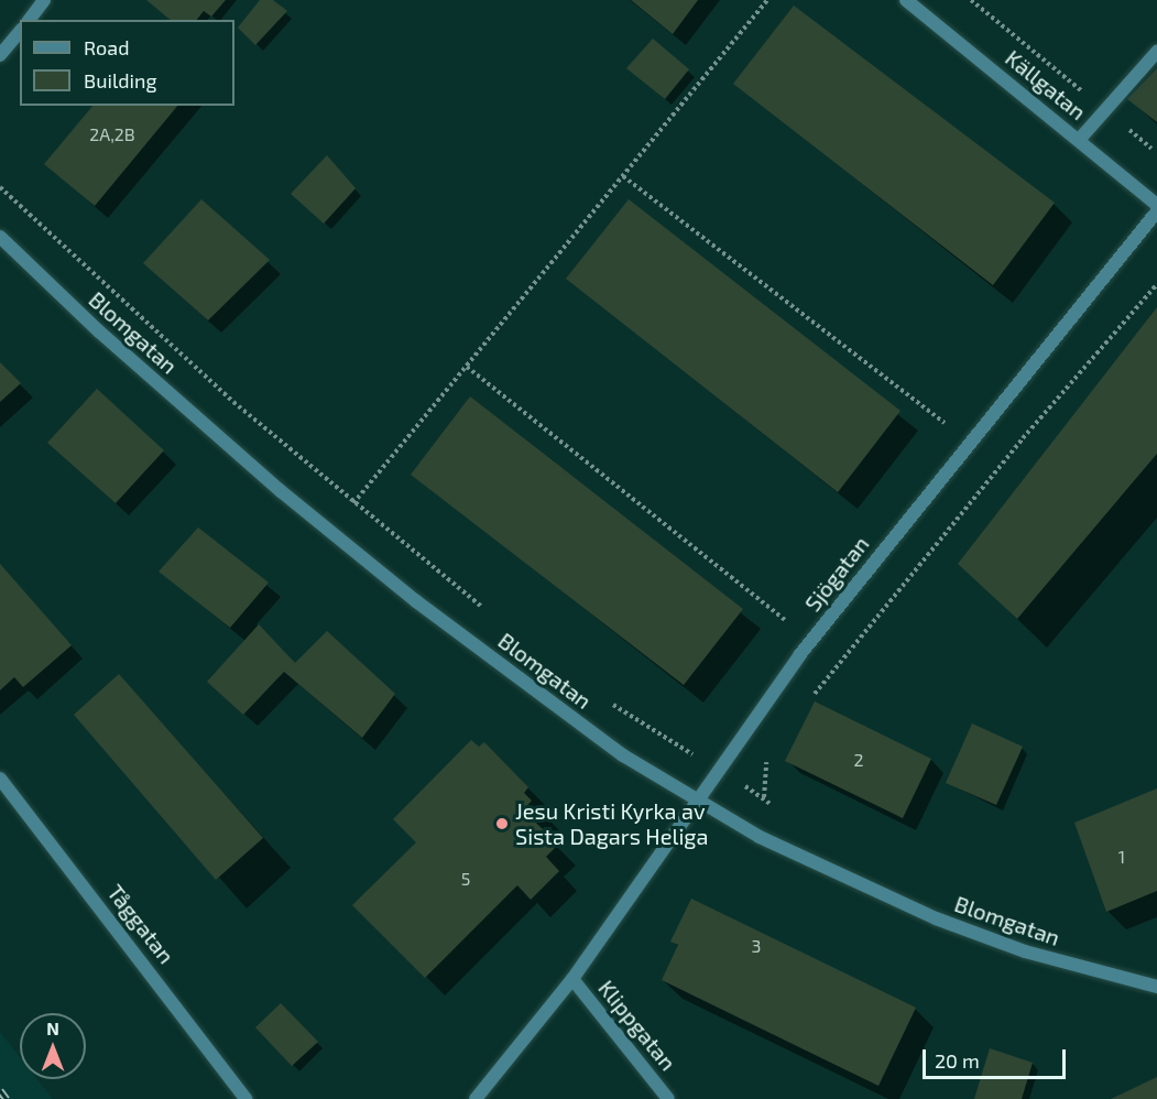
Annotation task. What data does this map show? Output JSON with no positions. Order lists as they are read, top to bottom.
{
  "streets": {
    "street": [
      "Källgatan",
      "Blomgatan",
      "Sjögatan",
      "Tåggatan",
      "Klippgatan"
    ]
  },
  "crossings": [
    ["Blomgatan", "Sjögatan"],
    ["Sjögatan", "Klippgatan"]
  ],
  "places": ["Jesu Kristi Kyrka av Sista Dagars Heliga"],
  "house_numbers": [
    "2A,2B",
    "2",
    "1",
    "5",
    "3"
  ],
  "legend": ["Road", "Building"],
  "scale_bar": "20 m",
  "north": "top"
}
